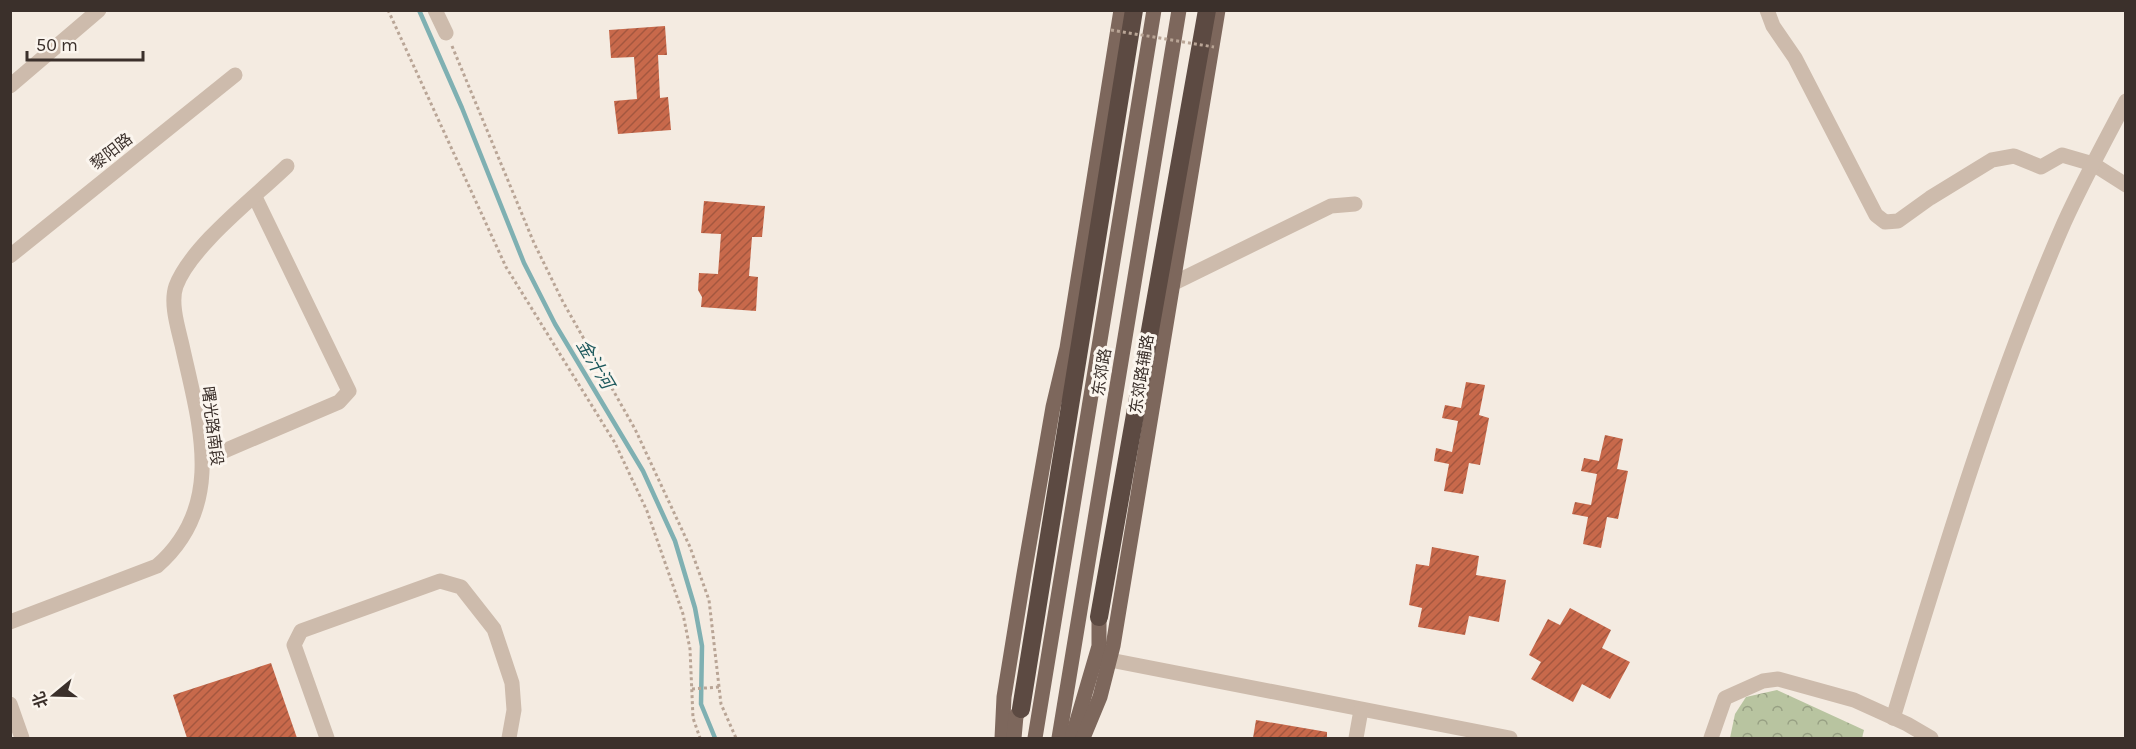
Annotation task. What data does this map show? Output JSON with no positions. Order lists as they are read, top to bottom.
{
  "streets": {
    "main road": ["东郊路", "东郊路辅路"],
    "street": ["黎阳路", "曙光路南段"]
  },
  "water": ["金汁河"],
  "scale_bar": "50 m",
  "north": "left"
}
